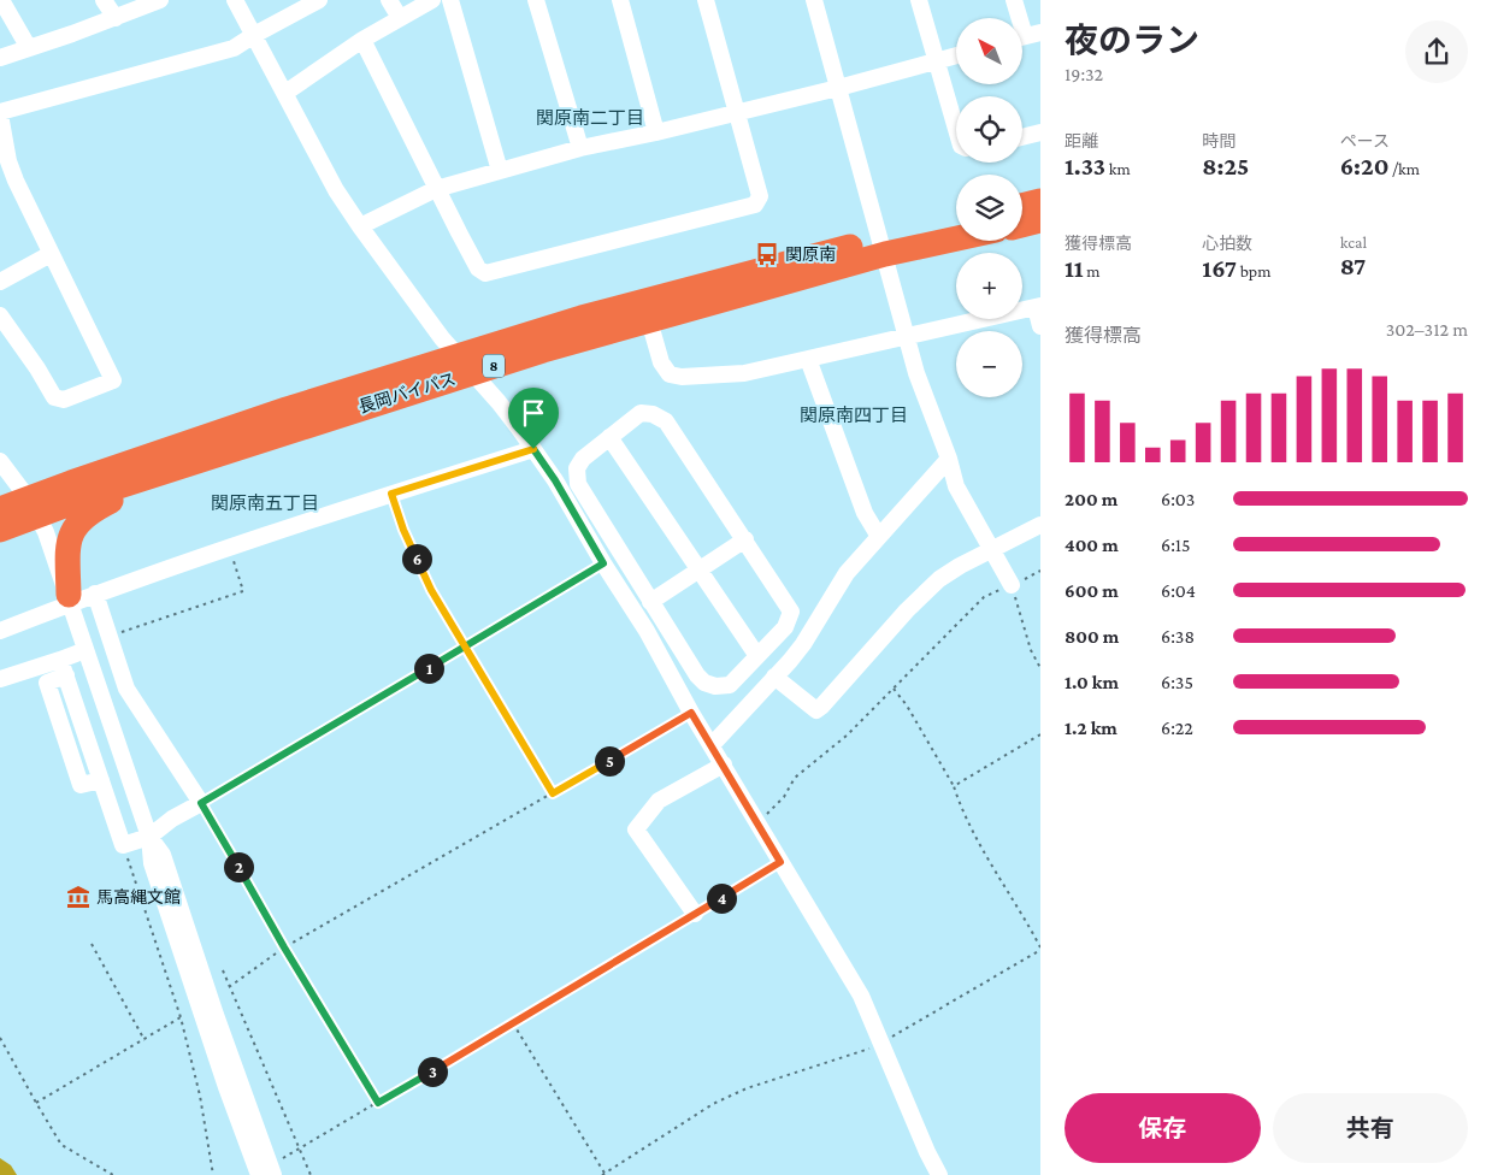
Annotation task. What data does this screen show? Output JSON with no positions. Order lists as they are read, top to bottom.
{
  "streets": {
    "highway": ["8", "長岡バイパス"]
  },
  "districts": ["関原南二丁目", "関原南四丁目", "関原南五丁目"],
  "places": {
    "bus stop": ["関原南"],
    "museum": ["馬高縄文館"]
  },
  "north": "top left",
  "page": {
    "heading": ["夜のラン", "19:32"],
    "map_buttons": ["+", "−"],
    "stats": [
      ["距離", "1.33 km"],
      ["時間", "8:25"],
      ["ペース", "6:20 /km"],
      ["獲得標高", "11 m"],
      ["心拍数", "167 bpm"],
      ["kcal", "87"]
    ],
    "chart": ["獲得標高", "302–312 m"],
    "list": [
      {
        "name": "200 m",
        "note": "6:03"
      },
      {
        "name": "400 m",
        "note": "6:15"
      },
      {
        "name": "600 m",
        "note": "6:04"
      },
      {
        "name": "800 m",
        "note": "6:38"
      },
      {
        "name": "1.0 km",
        "note": "6:35"
      },
      {
        "name": "1.2 km",
        "note": "6:22"
      }
    ],
    "pins": [
      "6",
      "1",
      "5",
      "2",
      "4",
      "3"
    ],
    "buttons": ["保存", "共有"]
  }
}
